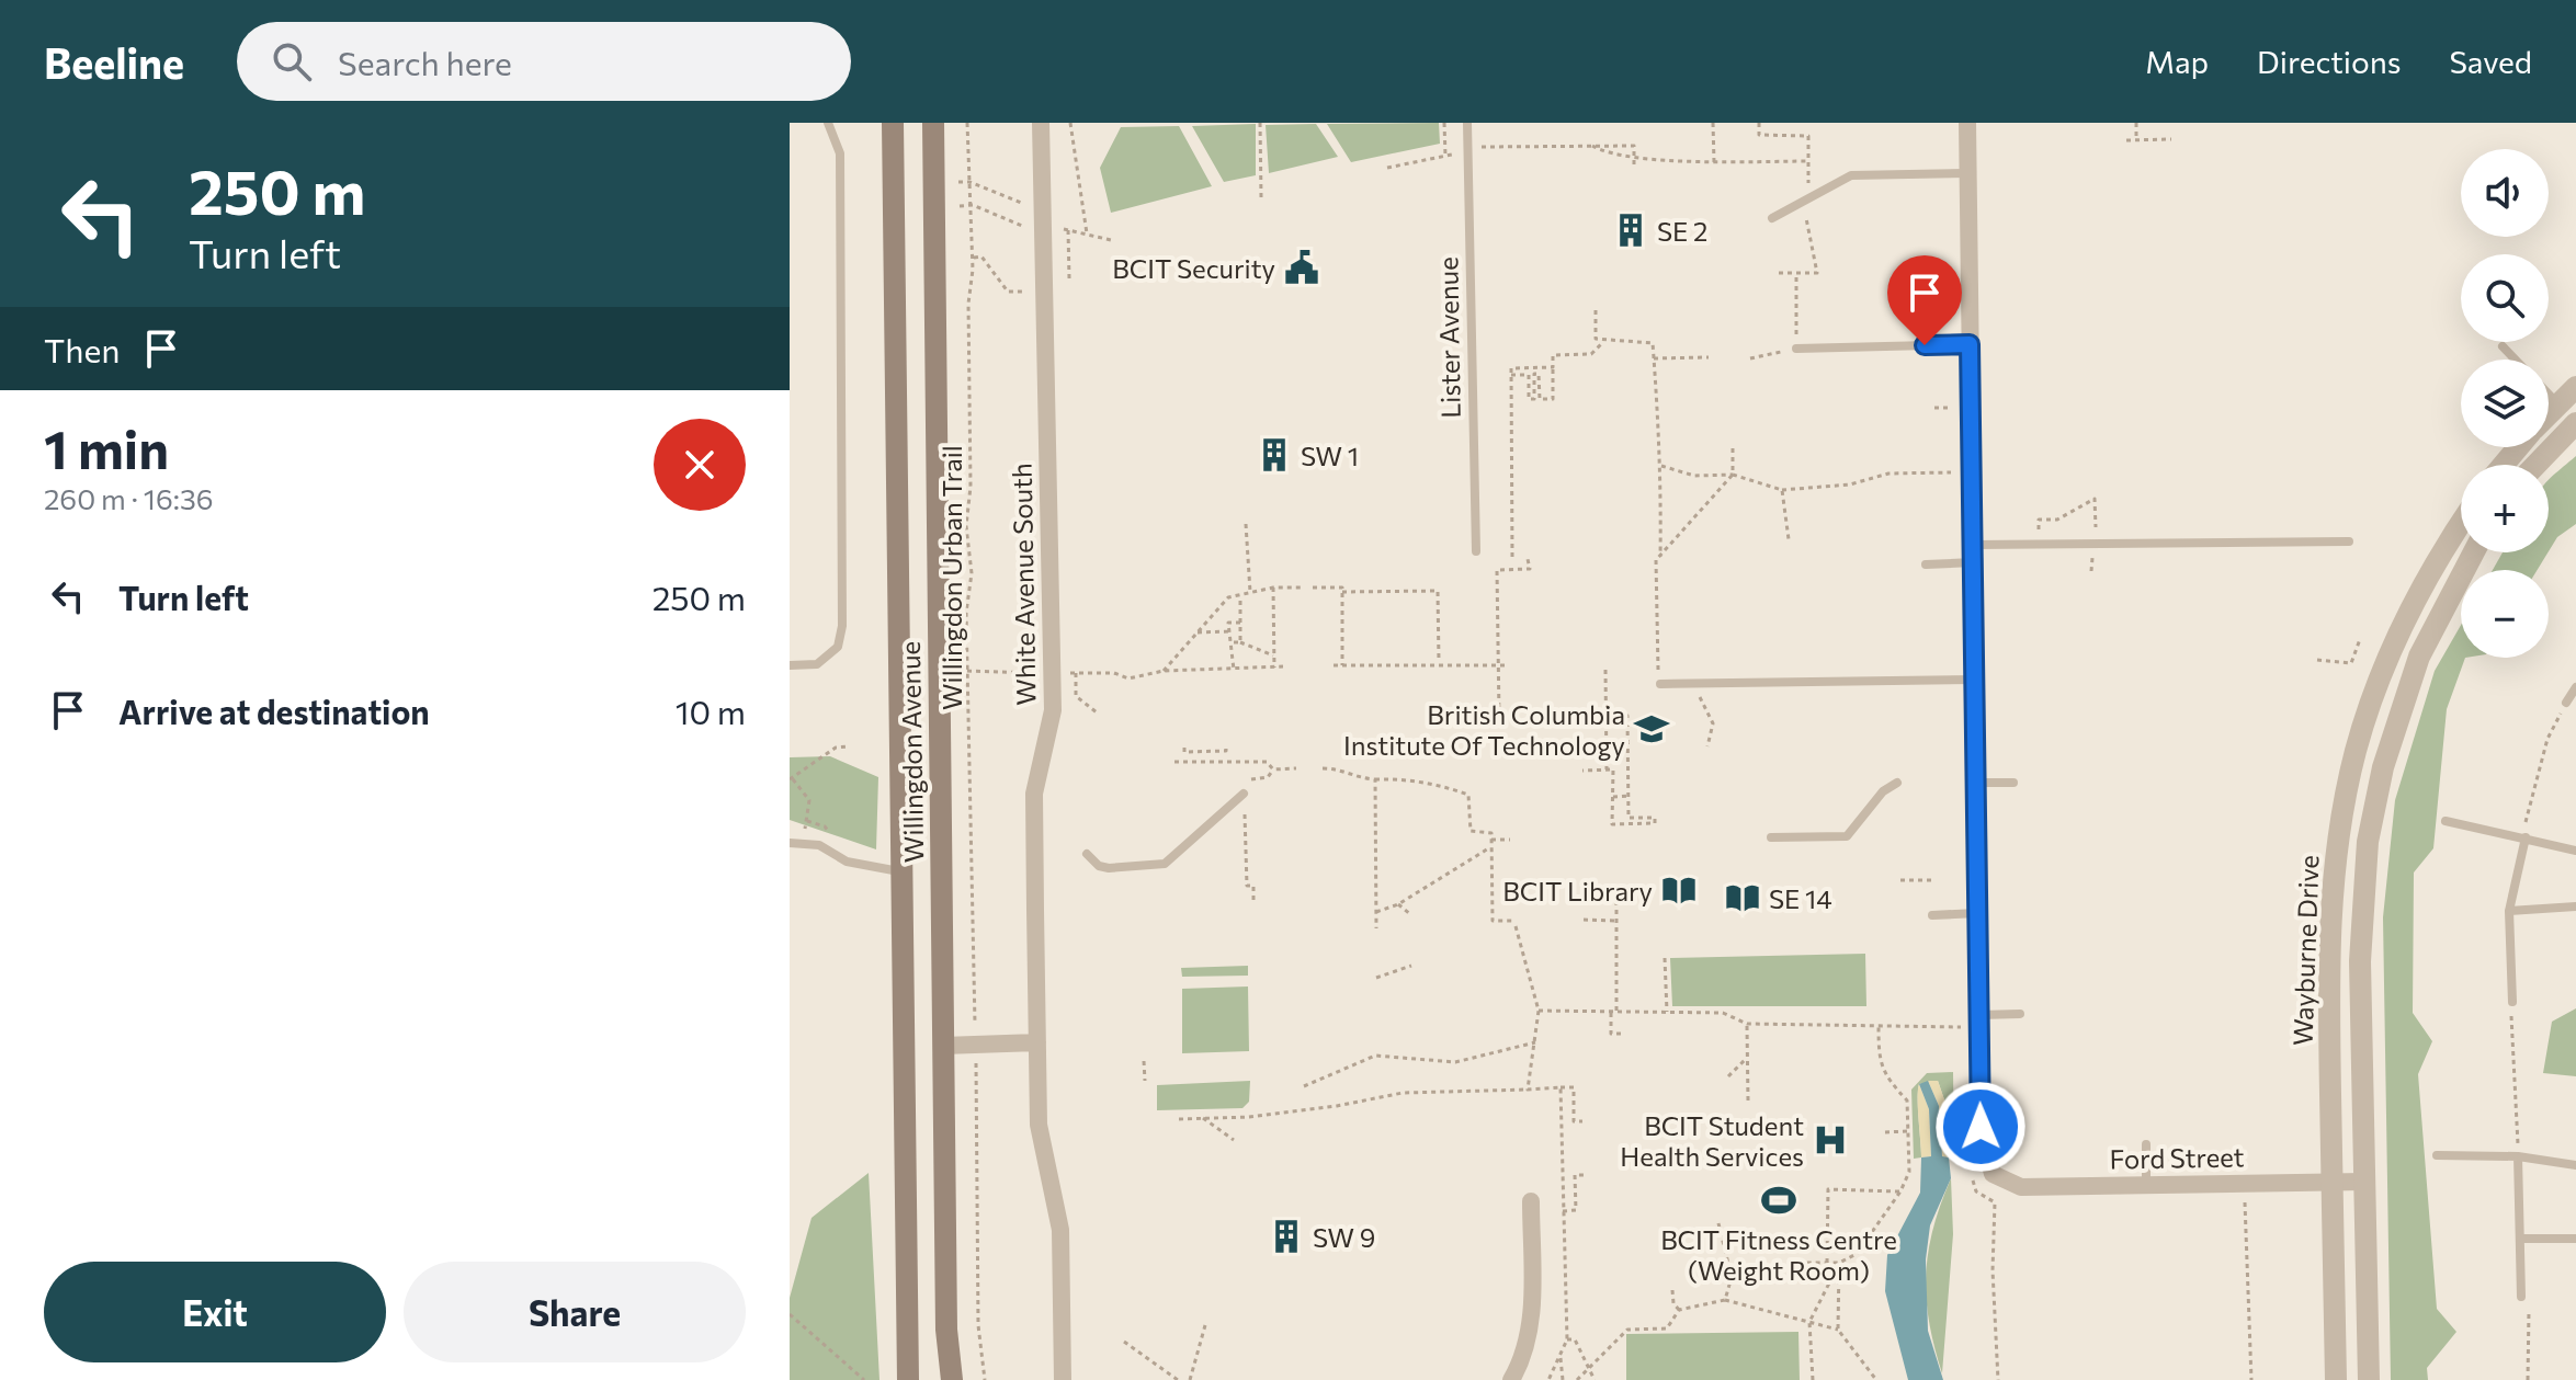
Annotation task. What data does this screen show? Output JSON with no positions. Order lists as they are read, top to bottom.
{
  "streets": {
    "main road": ["Willingdon Avenue"],
    "street": ["White Avenue South", "Wayburne Drive", "Ford Street"],
    "lane": ["Lister Avenue"],
    "path": ["Willingdon Urban Trail"]
  },
  "crossings": [
    ["Wayburne Drive", "Ford Street"]
  ],
  "places": {
    "building": ["SE 2", "SW 1", "SW 9"],
    "public building": ["BCIT Security"],
    "school or university": ["British Columbia Institute Of Technology"],
    "library": ["BCIT Library", "SE 14"],
    "hospital": ["BCIT Student Health Services"],
    "sports": ["BCIT Fitness Centre (Weight Room)"]
  },
  "page": {
    "header": "Beeline",
    "search": "Search here",
    "nav": ["Map", "Directions", "Saved"],
    "turn": ["250 m", "Turn left"],
    "map_buttons": ["+", "−"],
    "then": "Then",
    "heading": ["1 min", "260 m · 16:36"],
    "list": [
      {
        "name": "Turn left",
        "value": "250 m"
      },
      {
        "name": "Arrive at destination",
        "value": "10 m"
      }
    ],
    "buttons": ["Exit", "Share"]
  }
}
